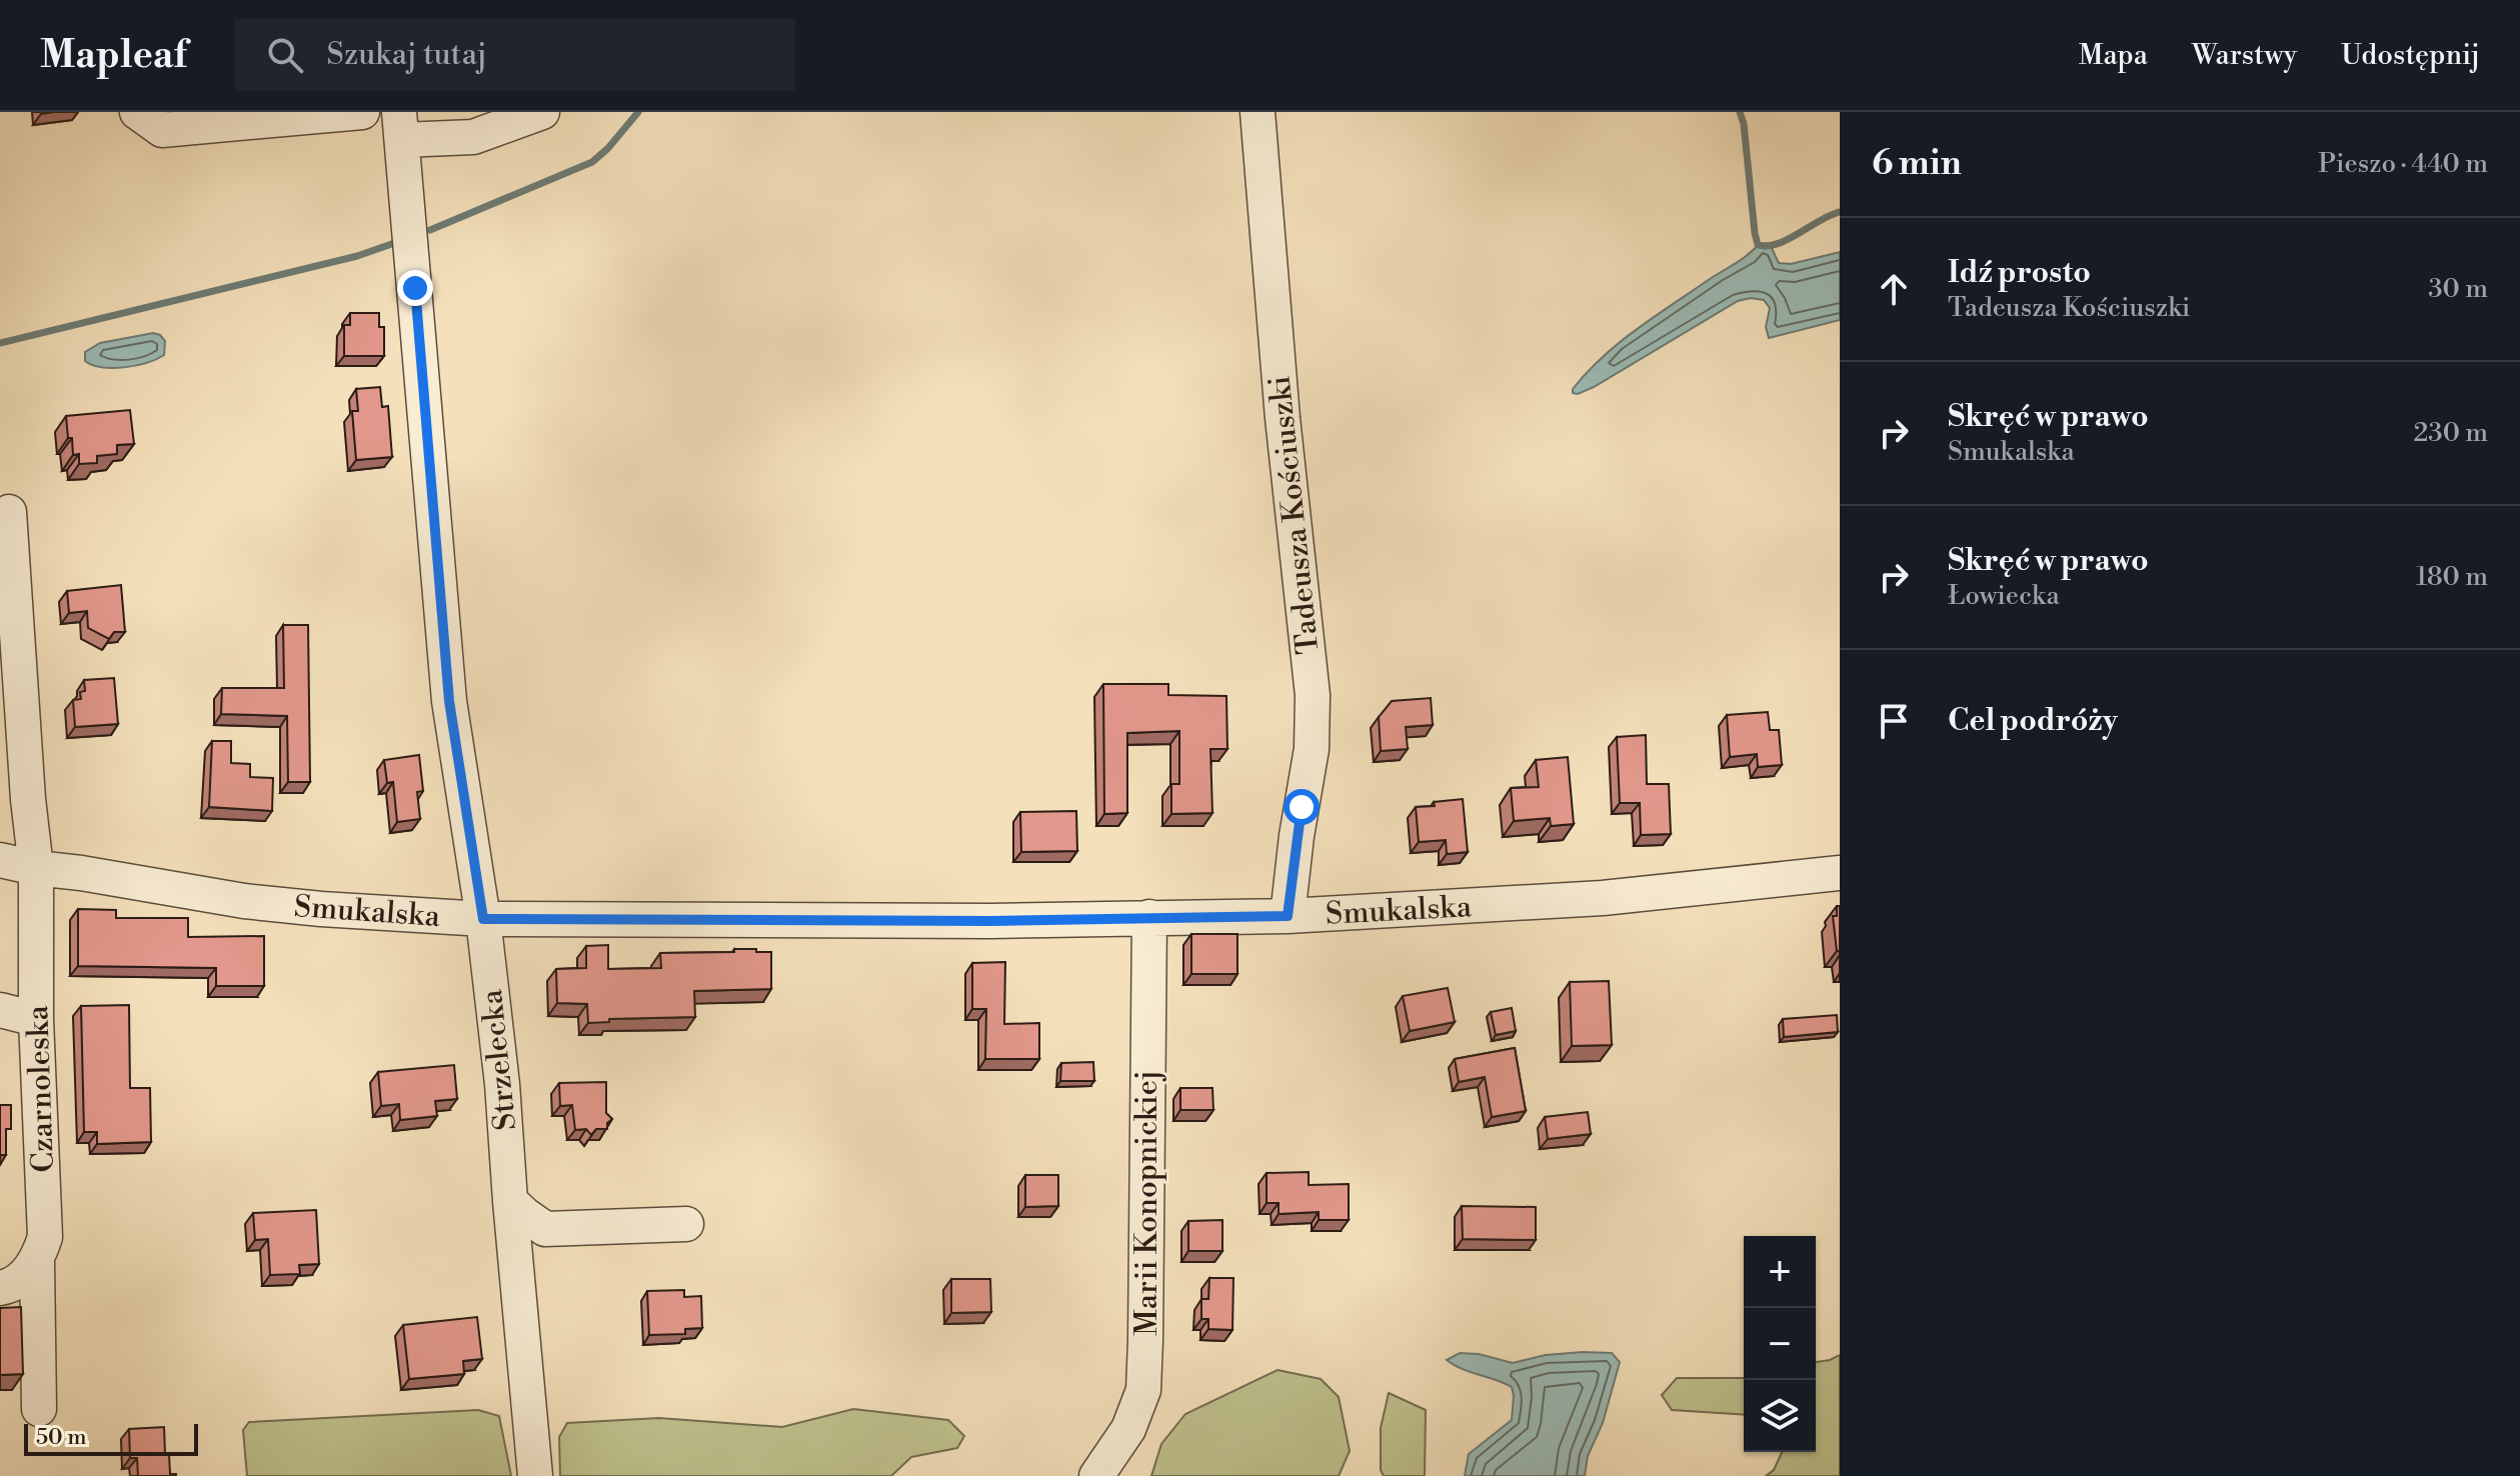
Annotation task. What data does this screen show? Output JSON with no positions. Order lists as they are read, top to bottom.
{
  "streets": {
    "street": [
      "Tadeusza Kościuszki",
      "Smukalska",
      "Strzelecka",
      "Czarnoleska",
      "Marii Konopnickiej"
    ]
  },
  "crossings": [
    ["Tadeusza Kościuszki", "Smukalska"],
    ["Smukalska", "Strzelecka"],
    ["Smukalska", "Czarnoleska"],
    ["Smukalska", "Marii Konopnickiej"]
  ],
  "scale_bar": "50 m",
  "page": {
    "header": "Mapleaf",
    "search": "Szukaj tutaj",
    "nav": ["Mapa", "Warstwy", "Udostępnij"],
    "heading": ["6 min", "Pieszo · 440 m"],
    "list": [
      ["Idź prosto", "Tadeusza Kościuszki", "30 m"],
      ["Skręć w prawo", "Smukalska", "230 m"],
      ["Skręć w prawo", "Łowiecka", "180 m"],
      "Cel podróży"
    ],
    "map_buttons": ["+", "−"],
    "scale": "50 m"
  }
}
